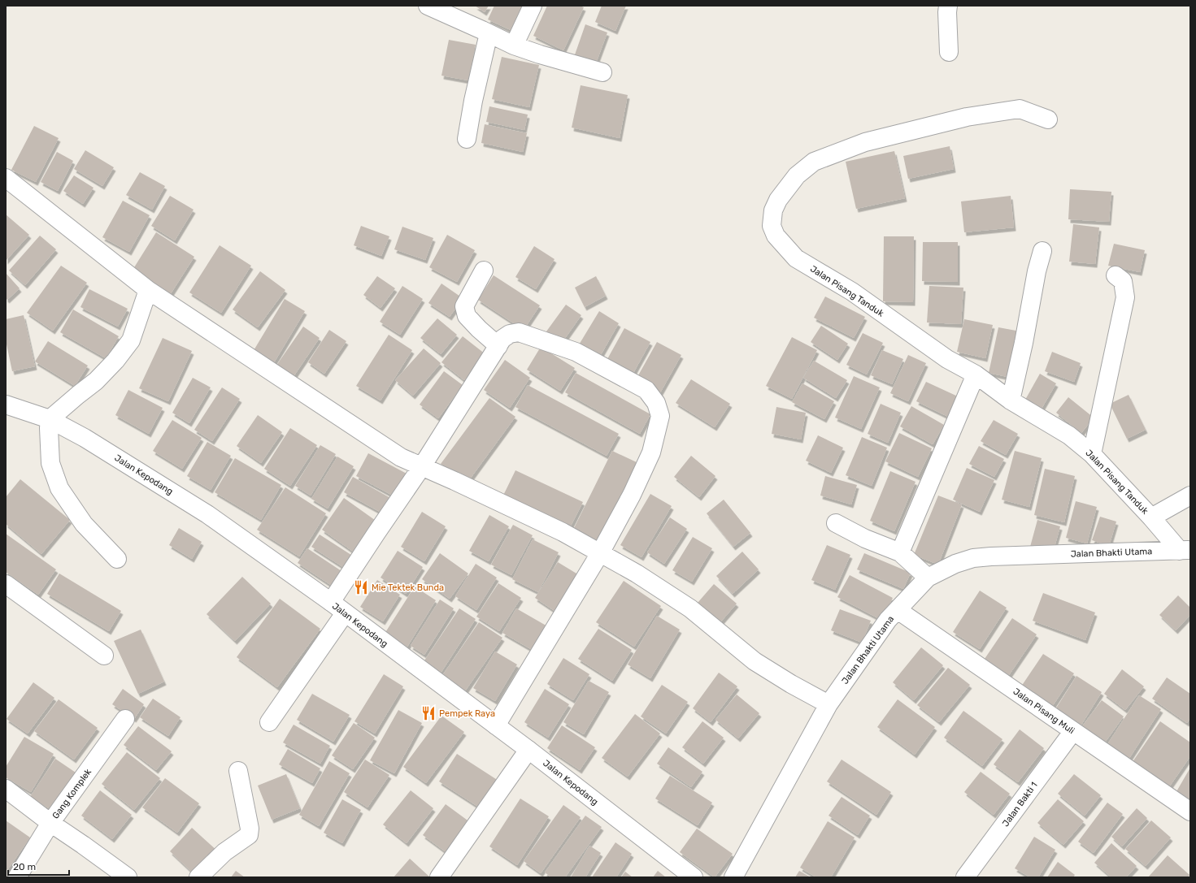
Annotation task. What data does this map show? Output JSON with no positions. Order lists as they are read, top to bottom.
{
  "streets": {
    "street": [
      "Jalan Pisang Tanduk",
      "Jalan Kepodang",
      "Jalan Bhakti Utama",
      "Jalan Pisang Muli",
      "Gang Komplek",
      "Jalan Bakti 1"
    ]
  },
  "crossings": [
    ["Jalan Pisang Tanduk", "Jalan Bhakti Utama"],
    ["Jalan Bhakti Utama", "Jalan Pisang Muli"],
    ["Jalan Pisang Muli", "Jalan Bakti 1"]
  ],
  "places": {
    "restaurant": ["Mie Tektek Bunda", "Pempek Raya"]
  },
  "scale_bar": "20 m"
}
